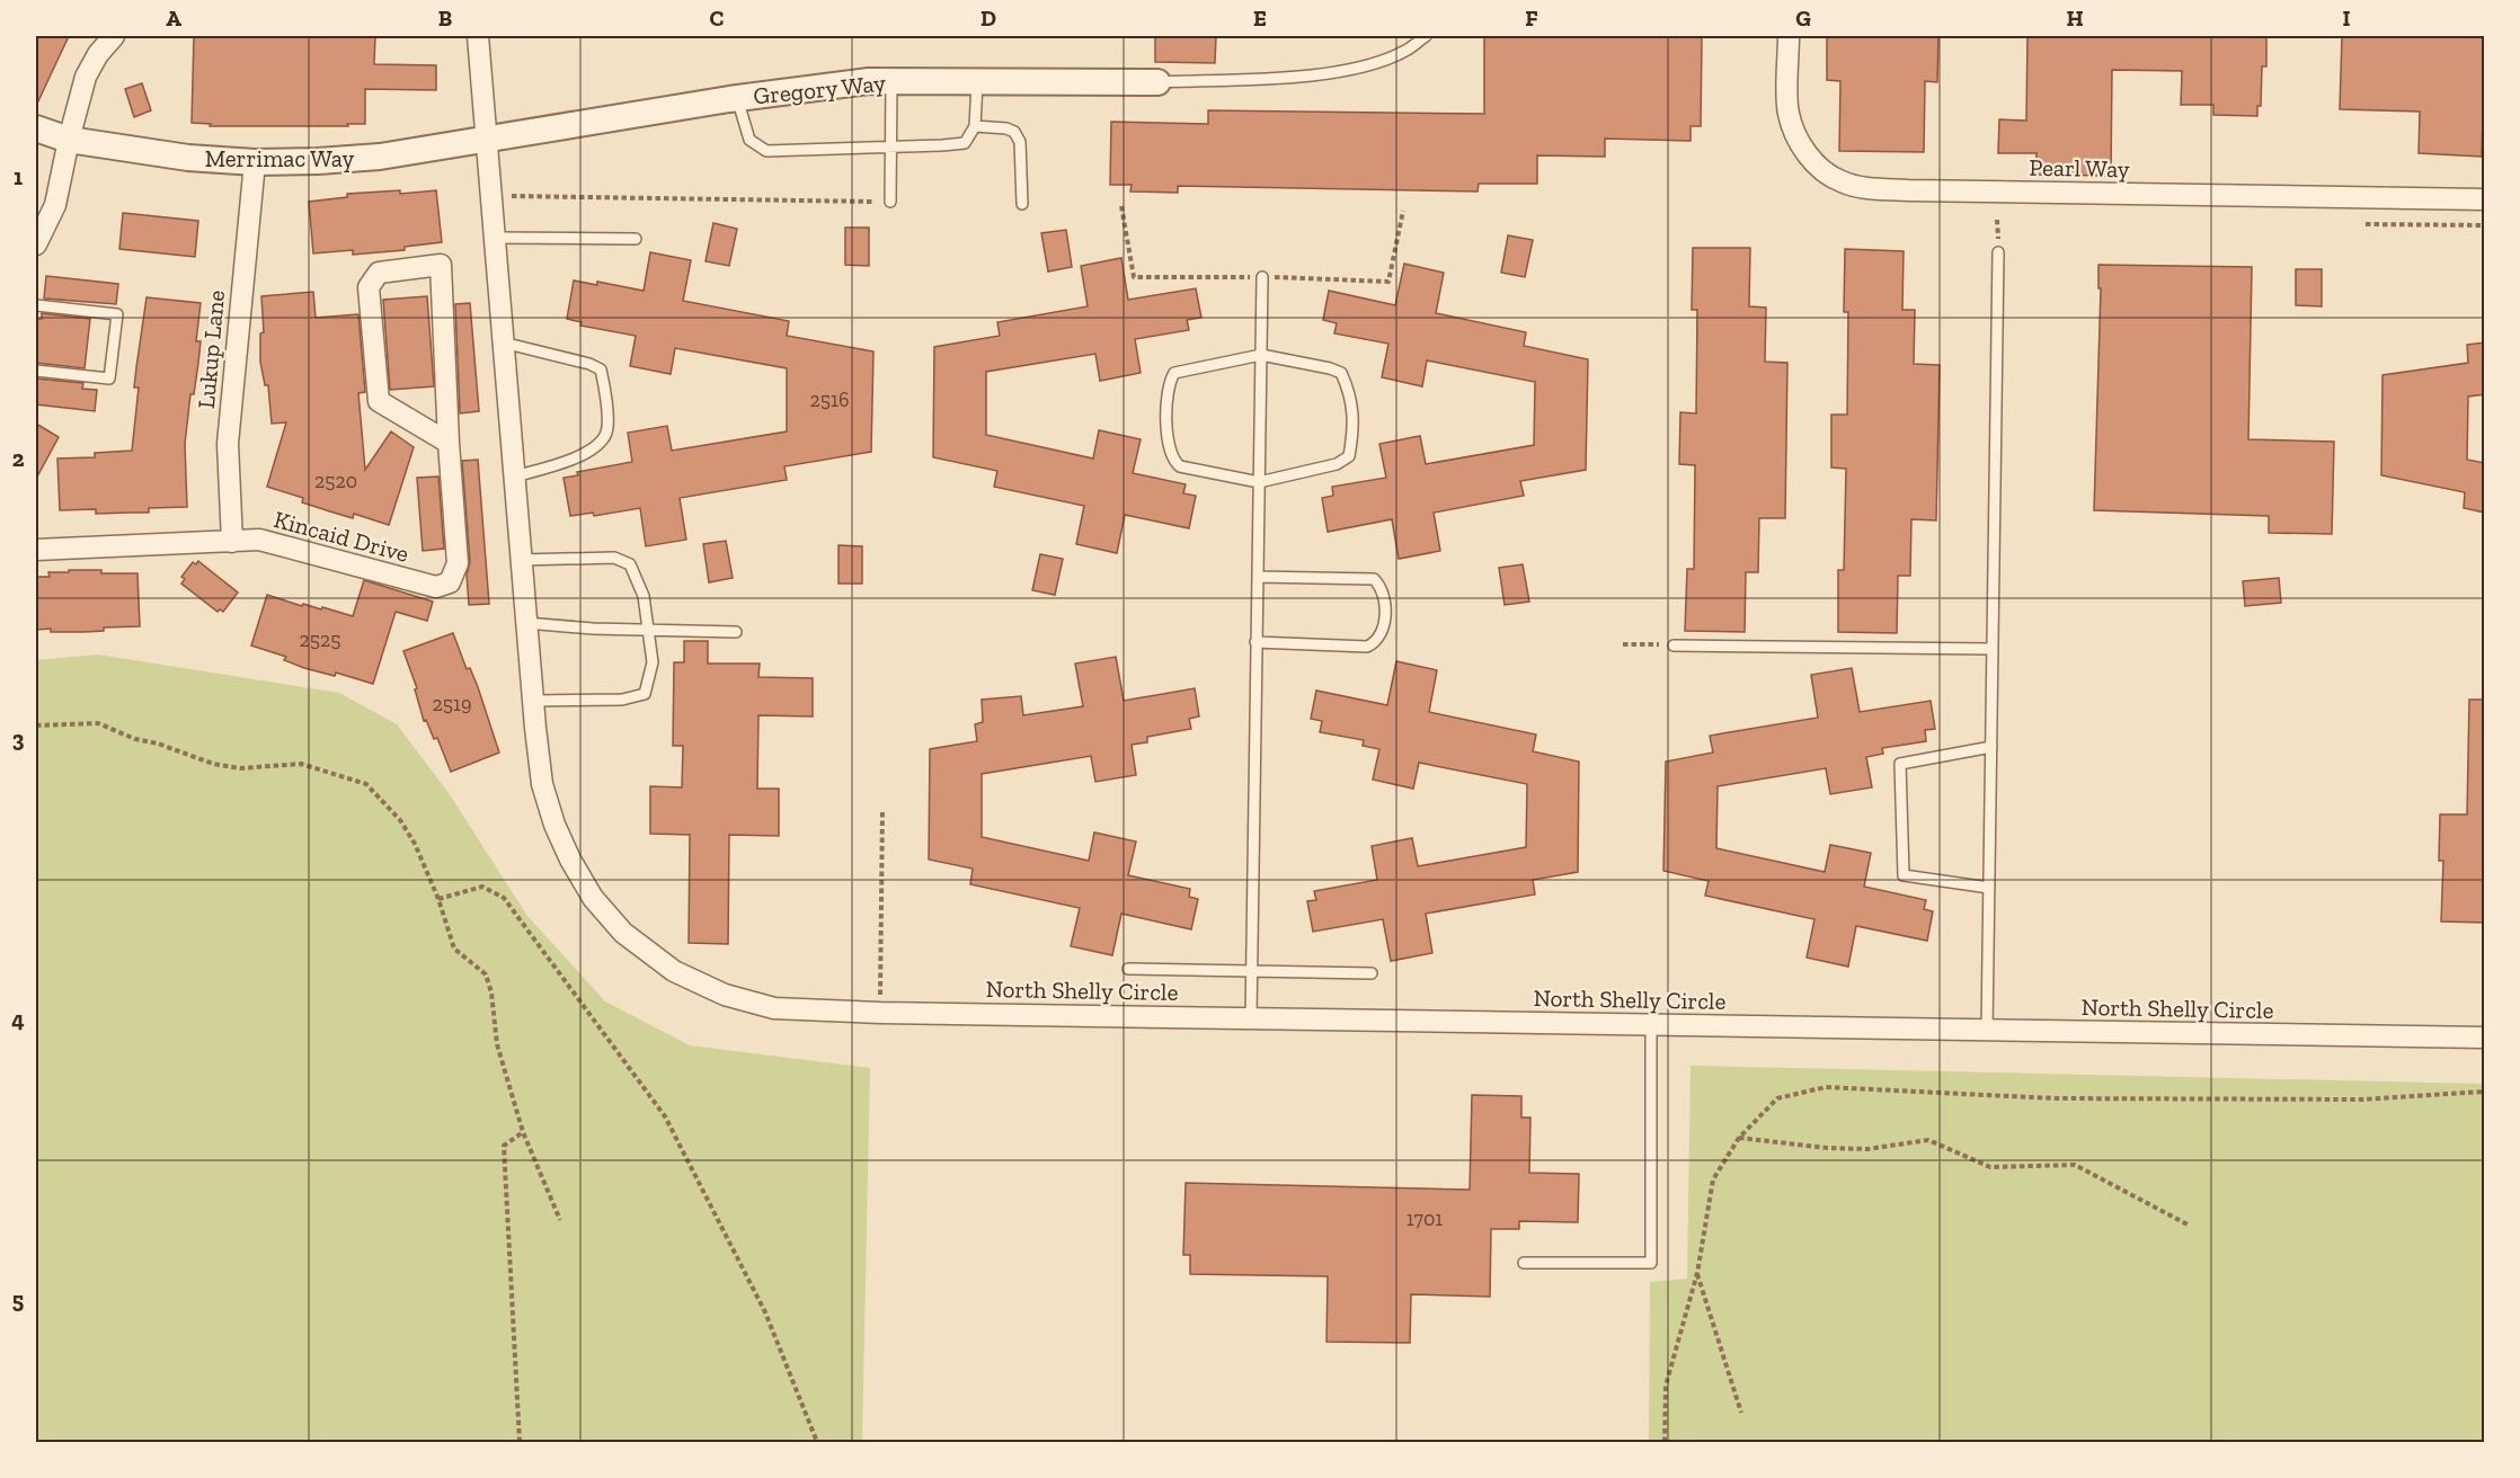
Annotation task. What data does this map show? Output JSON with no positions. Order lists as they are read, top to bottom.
{
  "streets": {
    "street": [
      "Gregory Way",
      "Merrimac Way",
      "Pearl Way",
      "Lukup Lane",
      "Kincaid Drive",
      "North Shelly Circle"
    ]
  },
  "crossings": [
    ["Gregory Way", "Merrimac Way"],
    ["Gregory Way", "North Shelly Circle"],
    ["Merrimac Way", "Lukup Lane"],
    ["Merrimac Way", "North Shelly Circle"],
    ["Lukup Lane", "Kincaid Drive"]
  ],
  "house_numbers": [
    "2516",
    "2520",
    "2525",
    "2519",
    "1701"
  ],
  "grid": {
    "columns": [
      "A",
      "B",
      "C",
      "D",
      "E",
      "F",
      "G",
      "H",
      "I"
    ],
    "rows": [
      "1",
      "2",
      "3",
      "4",
      "5"
    ]
  }
}
